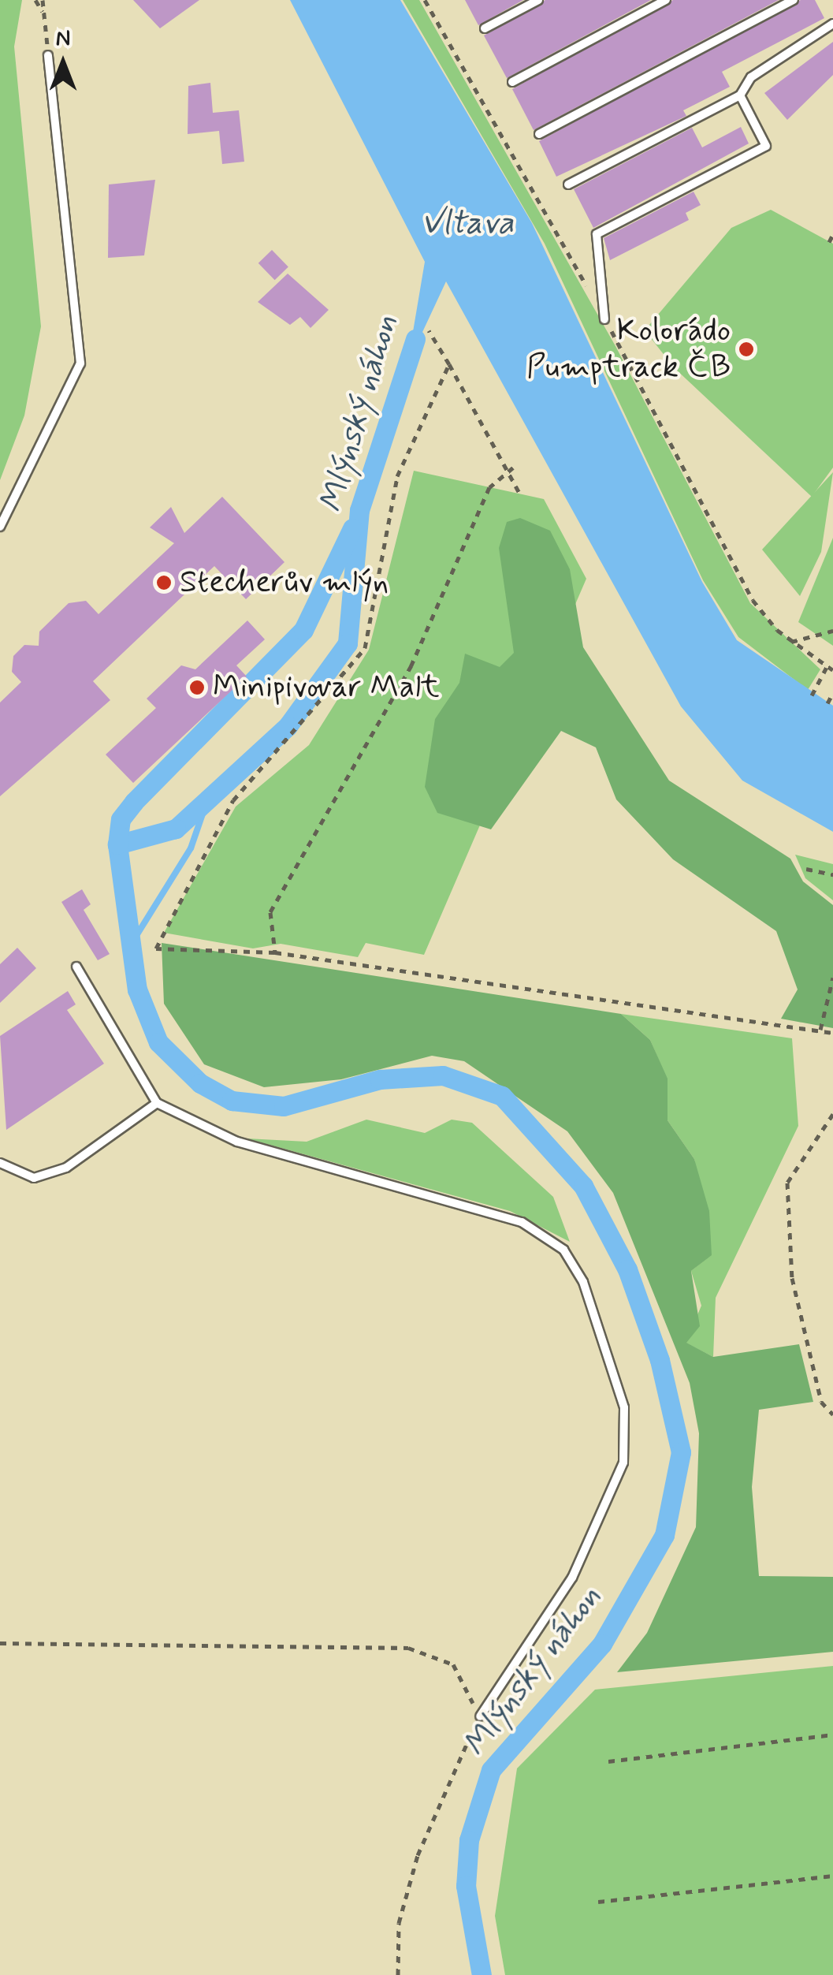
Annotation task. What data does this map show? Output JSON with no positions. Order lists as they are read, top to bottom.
{
  "water": ["Vltava", "Mlýnský náhon"],
  "places": ["Kolorádo Pumptrack ČB", "Stecherův mlýn", "Minipivovar Malt"],
  "north": "top"
}
